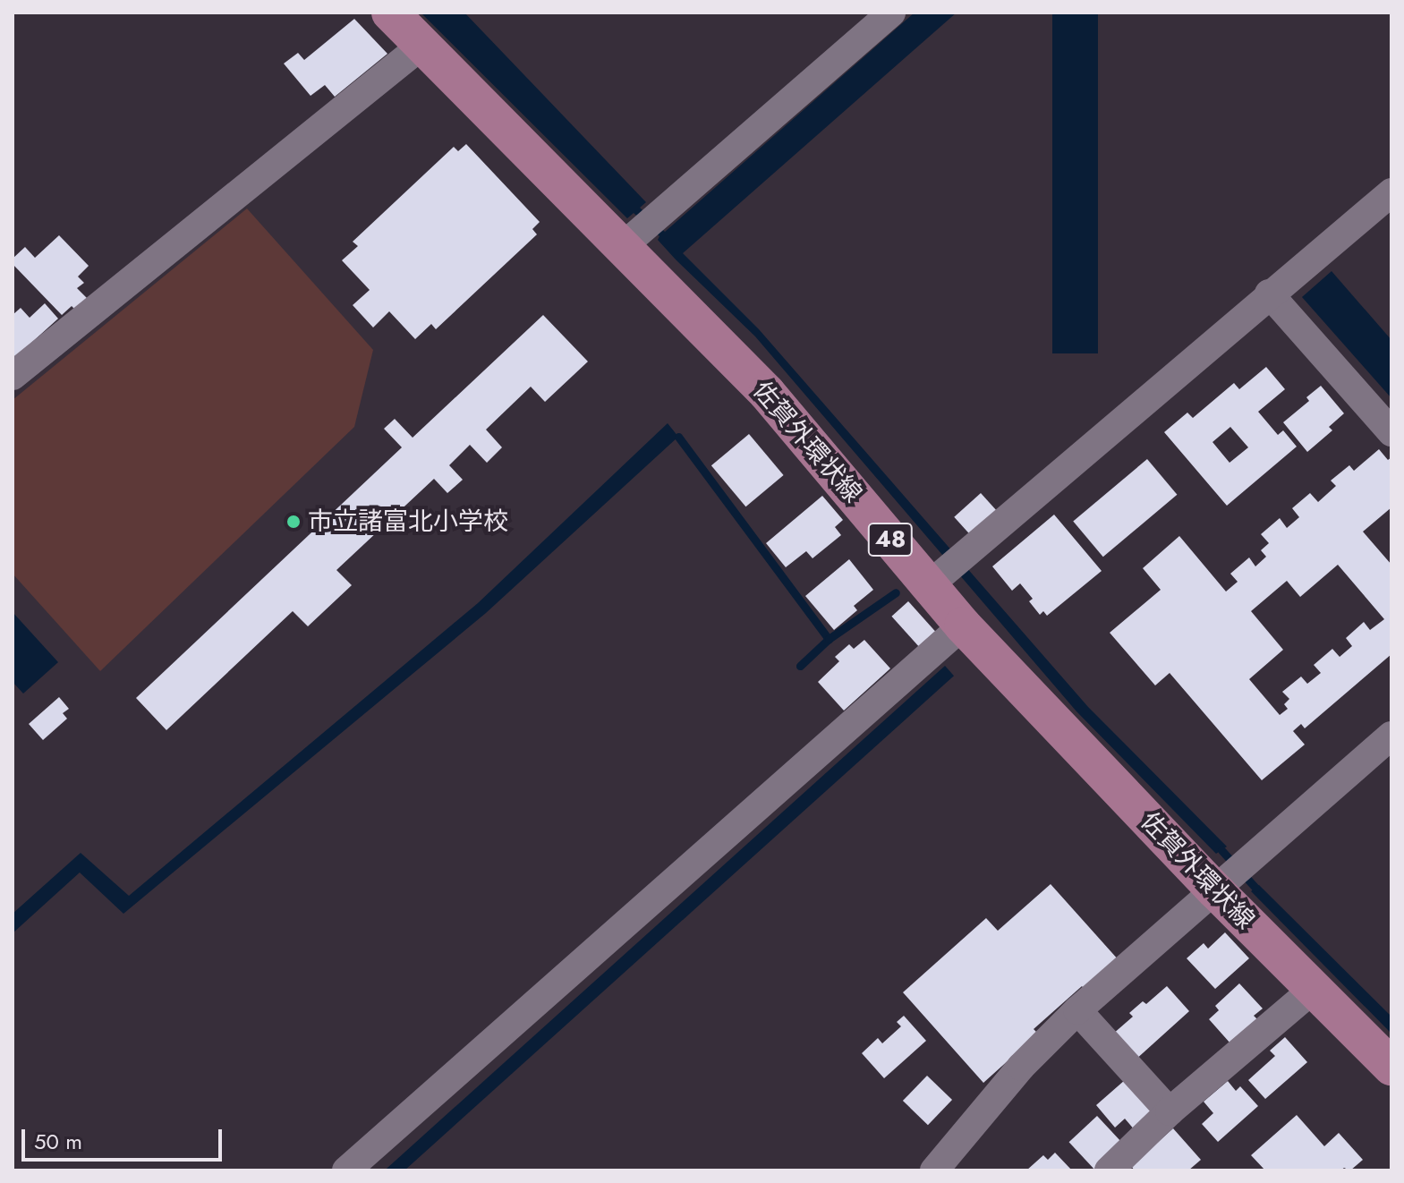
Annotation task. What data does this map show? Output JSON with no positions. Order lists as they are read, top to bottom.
{
  "streets": {
    "main road": ["佐賀外環状線", "48"]
  },
  "places": ["市立諸富北小学校"],
  "scale_bar": "50 m"
}
